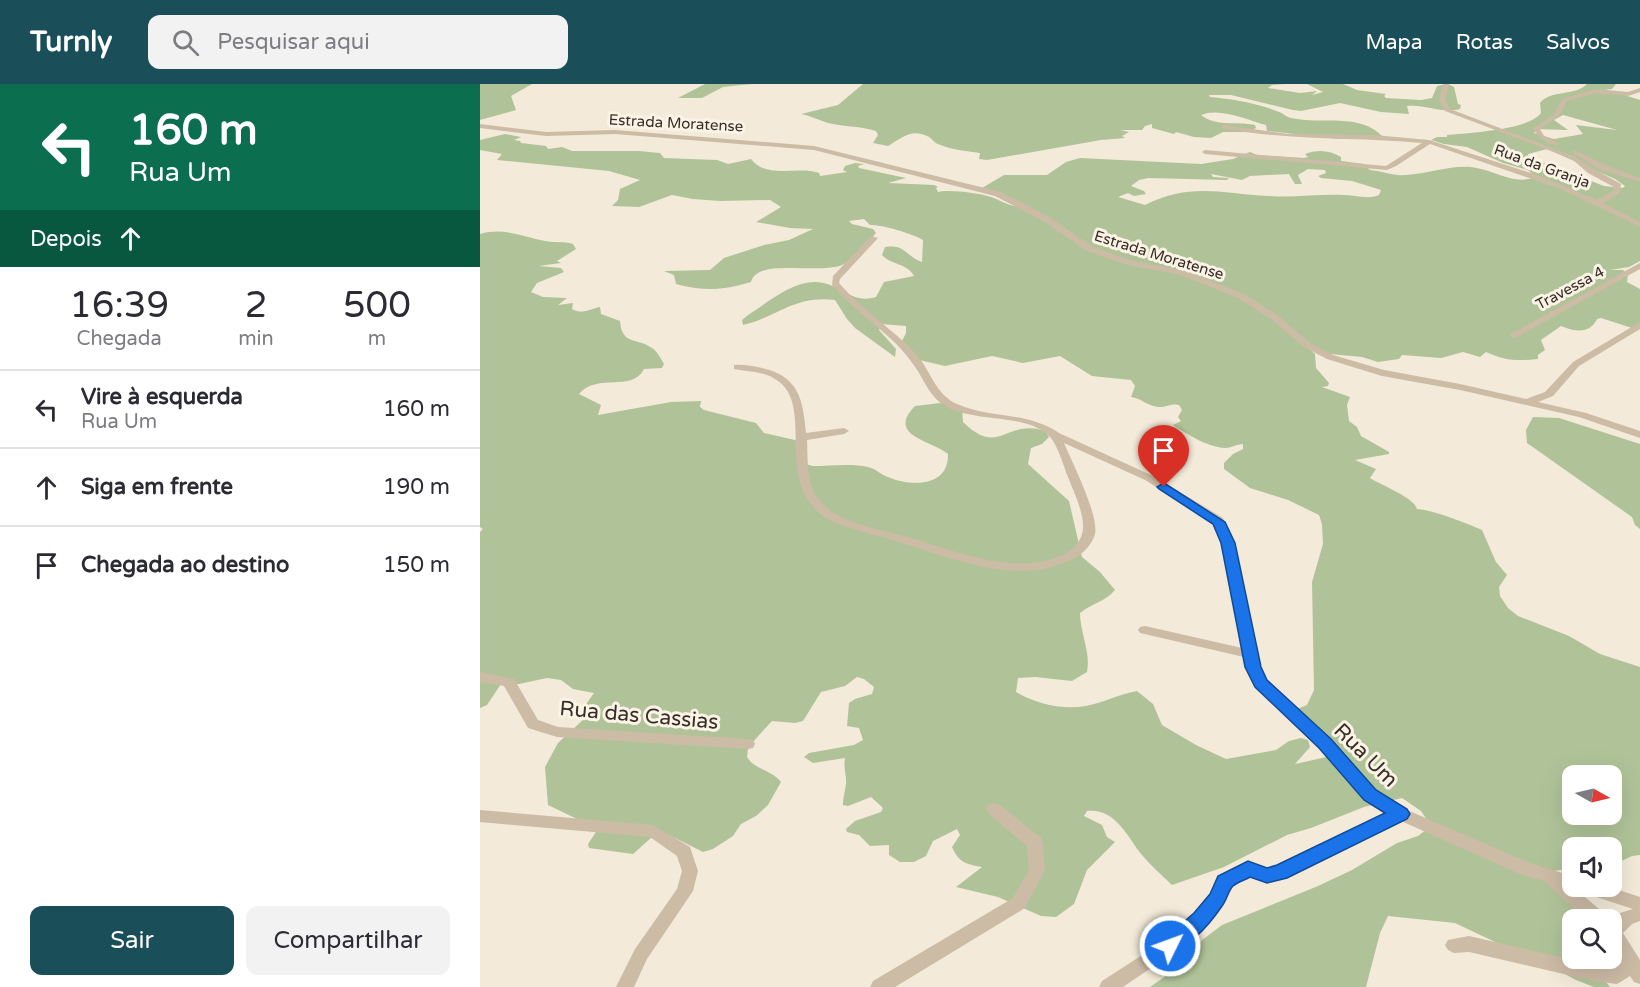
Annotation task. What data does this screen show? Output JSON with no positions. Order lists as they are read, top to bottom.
{
  "streets": {
    "street": [
      "Estrada Moratense",
      "Rua da Granja",
      "Travessa 4",
      "Rua das Cassias",
      "Rua Um"
    ]
  },
  "north": "right",
  "page": {
    "header": "Turnly",
    "search": "Pesquisar aqui",
    "nav": ["Mapa", "Rotas", "Salvos"],
    "turn": ["160 m", "Rua Um"],
    "then": "Depois",
    "eta": [
      "16:39",
      "Chegada",
      "2",
      "min",
      "500",
      "m"
    ],
    "list": [
      {
        "name": "Vire à esquerda",
        "note": "Rua Um",
        "value": "160 m"
      },
      {
        "name": "Siga em frente",
        "value": "190 m"
      },
      {
        "name": "Chegada ao destino",
        "value": "150 m"
      }
    ],
    "buttons": ["Sair", "Compartilhar"]
  }
}
